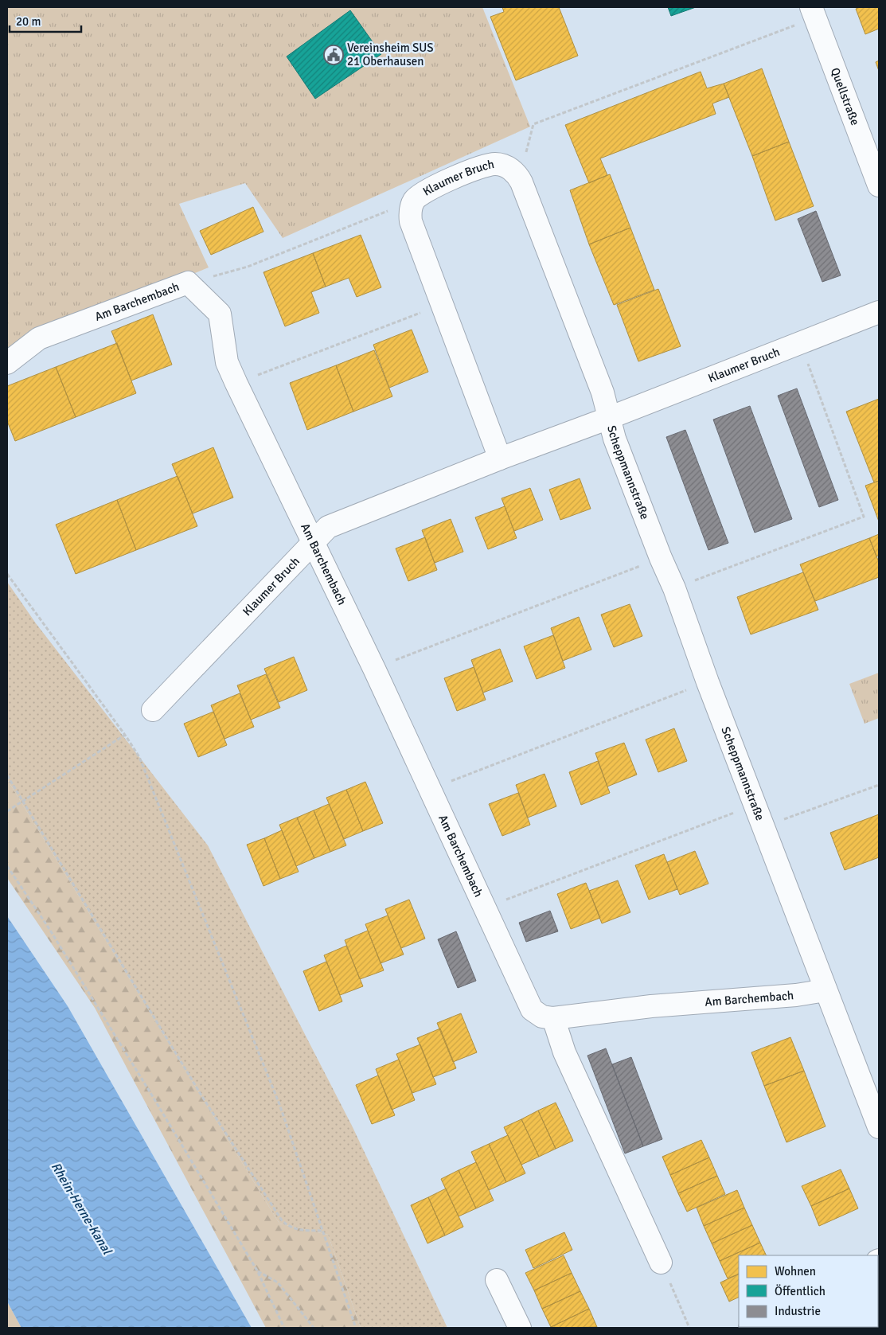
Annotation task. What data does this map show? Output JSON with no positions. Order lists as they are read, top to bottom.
{
  "streets": {
    "street": [
      "Quellstraße",
      "Klaumer Bruch",
      "Am Barchembach",
      "Scheppmannstraße"
    ]
  },
  "crossings": [
    ["Klaumer Bruch", "Am Barchembach"],
    ["Klaumer Bruch", "Scheppmannstraße"],
    ["Am Barchembach", "Scheppmannstraße"]
  ],
  "water": ["Rhein-Herne-Kanal"],
  "places": {
    "public building": ["Vereinsheim SUS 21 Oberhausen"]
  },
  "legend": ["Wohnen", "Öffentlich", "Industrie"],
  "scale_bar": "20 m"
}
